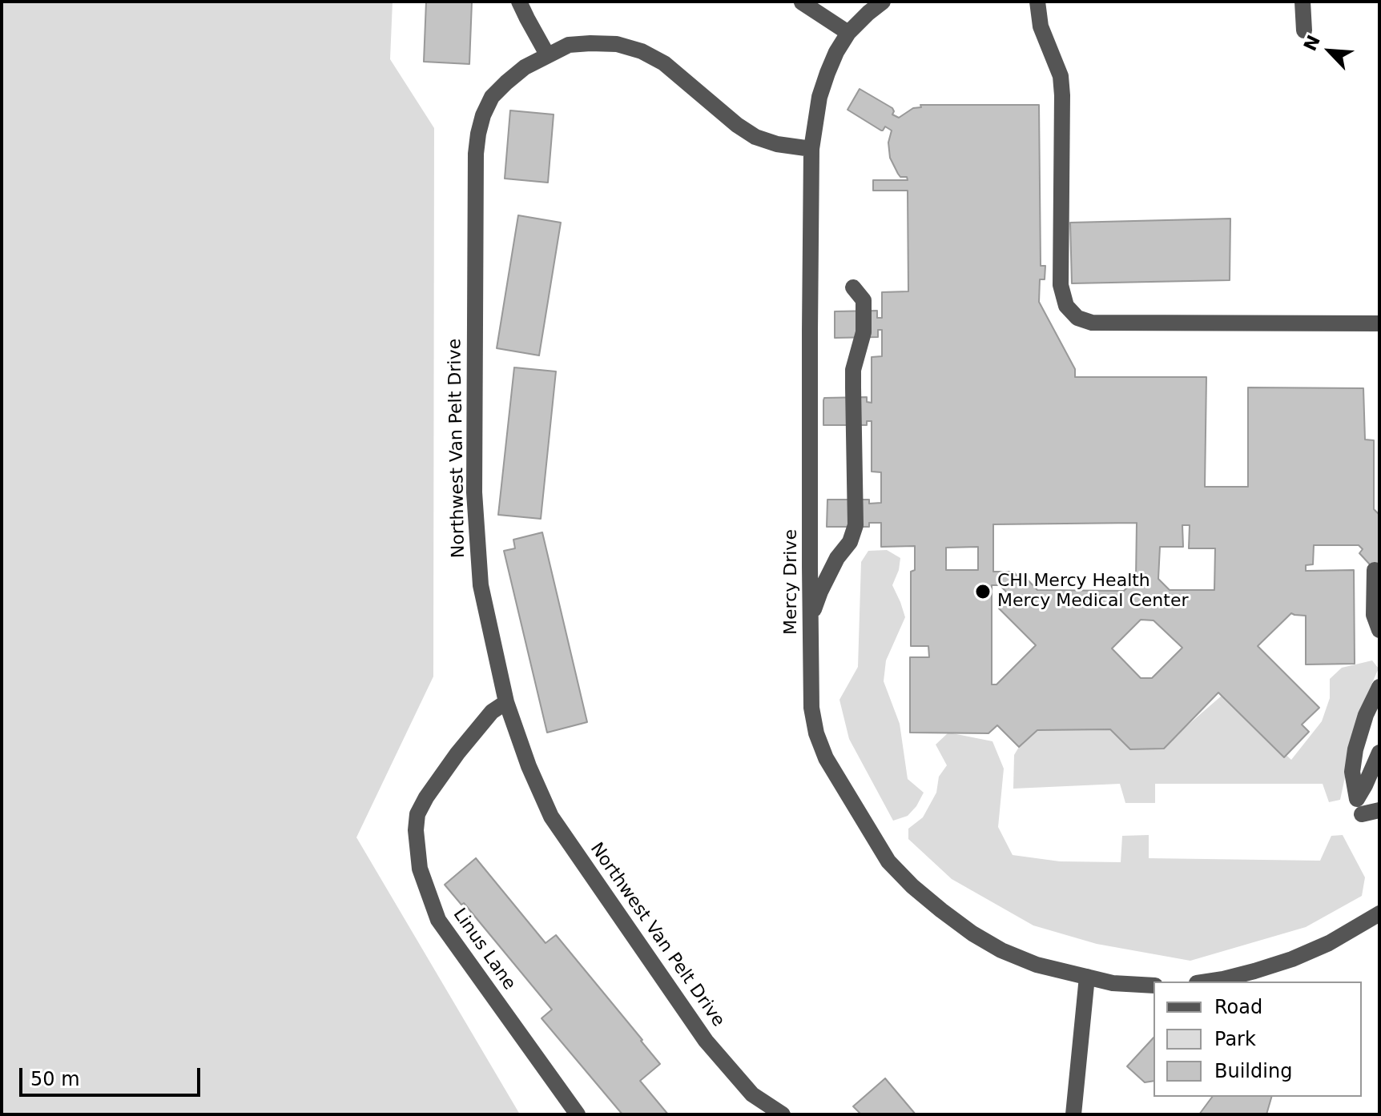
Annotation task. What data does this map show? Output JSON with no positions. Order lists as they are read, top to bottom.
{
  "streets": {
    "street": ["Northwest Van Pelt Drive", "Mercy Drive", "Linus Lane"]
  },
  "crossings": [
    ["Northwest Van Pelt Drive", "Mercy Drive"],
    ["Northwest Van Pelt Drive", "Linus Lane"]
  ],
  "places": ["CHI Mercy Health Mercy Medical Center"],
  "legend": ["Road", "Park", "Building"],
  "scale_bar": "50 m",
  "north": "top left"
}
